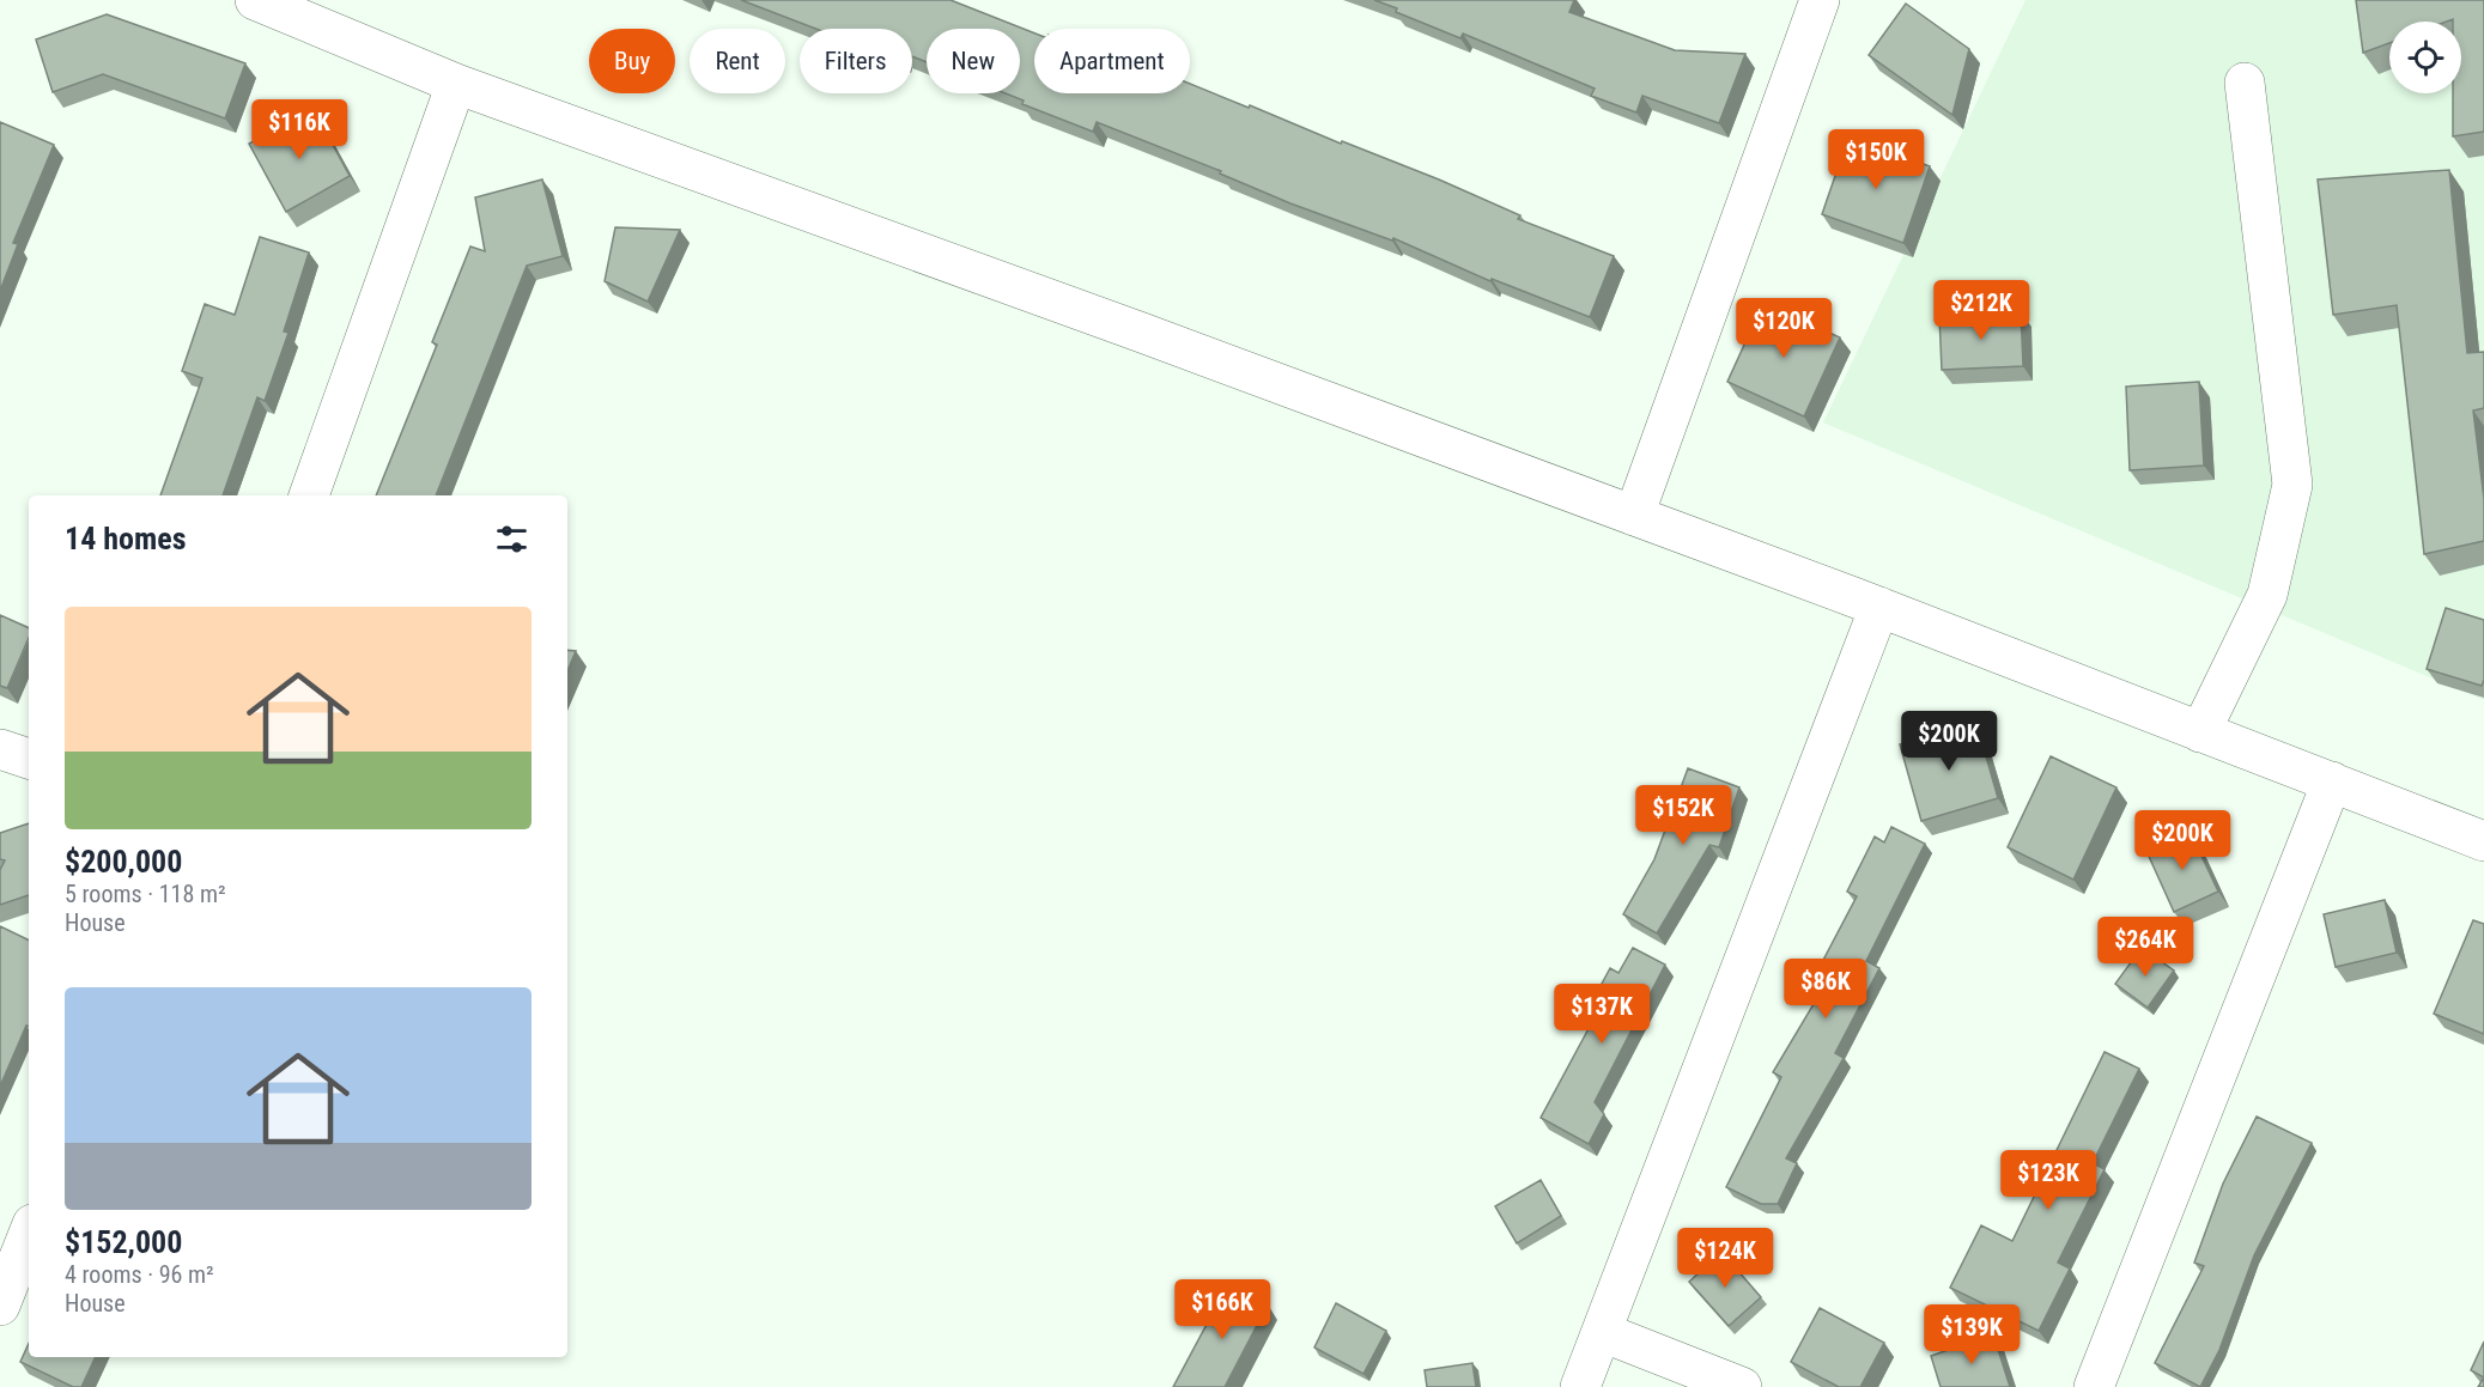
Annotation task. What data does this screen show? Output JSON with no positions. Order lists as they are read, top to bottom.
{
  "page": {
    "chip": [
      "Buy",
      "Rent",
      "Filters",
      "New",
      "Apartment"
    ],
    "price": [
      "$116K",
      "$150K",
      "$212K",
      "$120K",
      "$200K",
      "$152K",
      "$200K",
      "$264K",
      "$86K",
      "$137K",
      "$123K",
      "$124K",
      "$166K",
      "$139K"
    ],
    "heading": "14 homes",
    "list": [
      {
        "name": "$200,000",
        "note": "5 rooms · 118 m² · House"
      },
      {
        "name": "$152,000",
        "note": "4 rooms · 96 m² · House"
      }
    ]
  }
}
